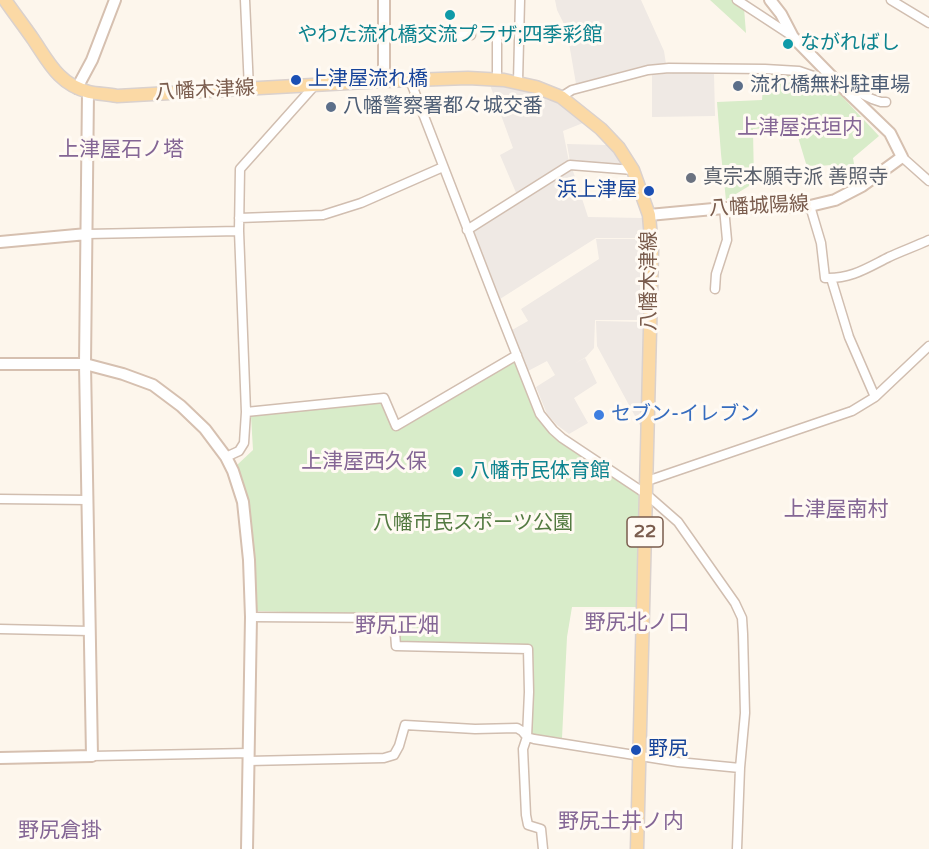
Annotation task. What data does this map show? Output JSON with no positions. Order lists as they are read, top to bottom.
{
  "streets": {
    "main road": ["八幡木津線", "22"],
    "street": ["八幡城陽線"]
  },
  "crossings": [
    ["八幡木津線", "八幡城陽線"]
  ],
  "districts": [
    "上津屋浜垣内",
    "上津屋石ノ塔",
    "上津屋西久保",
    "上津屋南村",
    "野尻北ノ口",
    "野尻正畑",
    "野尻土井ノ内",
    "野尻倉掛"
  ],
  "parks": ["八幡市民スポーツ公園"],
  "places": [
    "やわた流れ橋交流プラザ;四季彩館",
    "ながればし",
    "上津屋流れ橋",
    "流れ橋無料駐車場",
    "八幡警察署都々城交番",
    "真宗本願寺派 善照寺",
    "浜上津屋",
    "セブン-イレブン",
    "八幡市民体育館",
    "野尻"
  ]
}
